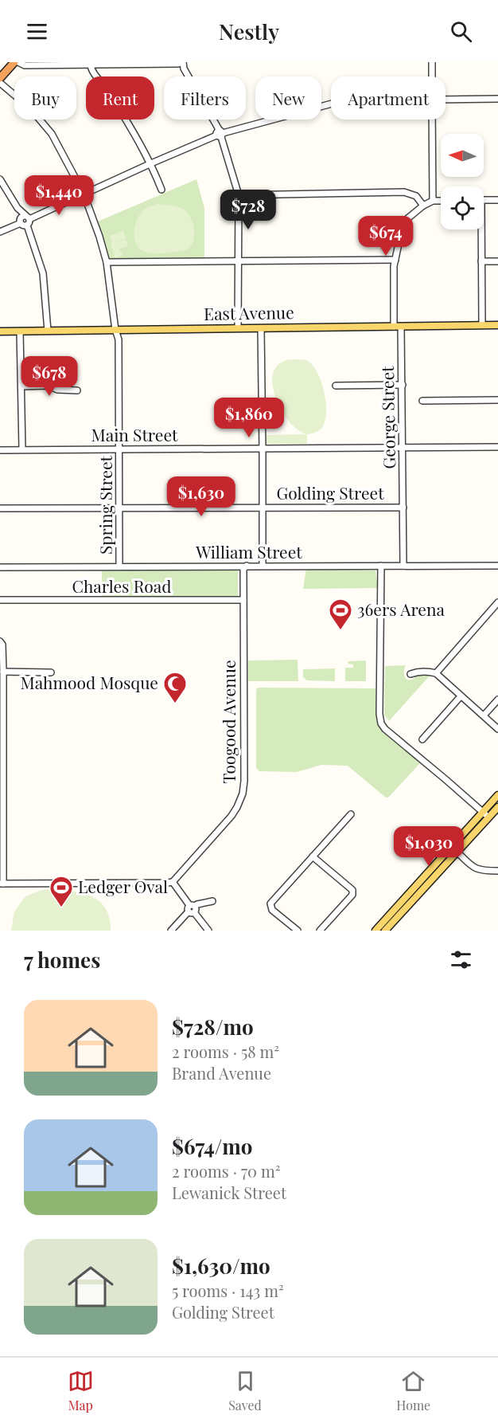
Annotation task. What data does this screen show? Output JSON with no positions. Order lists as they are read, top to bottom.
{
  "streets": {
    "main road": ["East Avenue"],
    "street": [
      "George Street",
      "Main Street",
      "Golding Street",
      "Spring Street",
      "William Street",
      "Charles Road",
      "Toogood Avenue"
    ]
  },
  "crossings": [
    ["East Avenue", "George Street"],
    ["East Avenue", "Spring Street"],
    ["George Street", "Main Street"],
    ["George Street", "Golding Street"],
    ["George Street", "William Street"],
    ["Main Street", "Spring Street"],
    ["Golding Street", "Spring Street"],
    ["Spring Street", "William Street"],
    ["William Street", "Toogood Avenue"],
    ["Charles Road", "Toogood Avenue"]
  ],
  "places": {
    "sports": ["36ers Arena", "Ledger Oval"],
    "mosque": ["Mahmood Mosque"]
  },
  "north": "left",
  "page": {
    "header": "Nestly",
    "chip": [
      "Buy",
      "Rent",
      "Filters",
      "New",
      "Apartment"
    ],
    "price": [
      "$1,440",
      "$728",
      "$674",
      "$678",
      "$1,860",
      "$1,630",
      "$1,030"
    ],
    "heading": "7 homes",
    "list": [
      {
        "name": "$728/mo",
        "note": "2 rooms · 58 m² · Brand Avenue"
      },
      {
        "name": "$674/mo",
        "note": "2 rooms · 70 m² · Lewanick Street"
      },
      {
        "name": "$1,630/mo",
        "note": "5 rooms · 143 m² · Golding Street"
      }
    ],
    "tabs": ["Map", "Saved", "Home"]
  }
}
